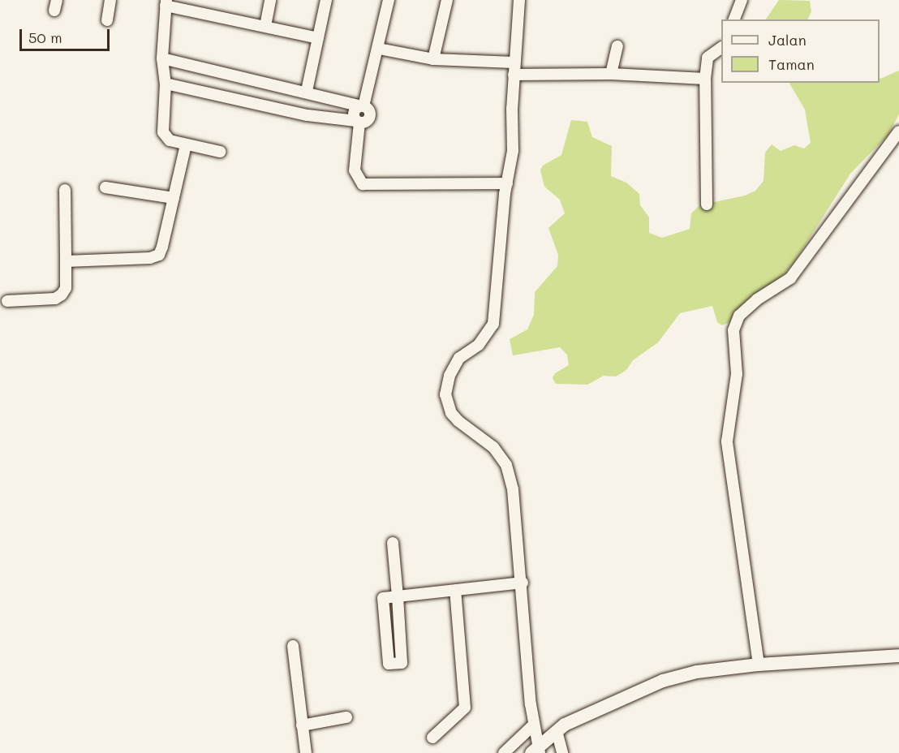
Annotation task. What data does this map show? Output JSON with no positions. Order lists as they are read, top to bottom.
{
  "legend": ["Jalan", "Taman"],
  "scale_bar": "50 m"
}
